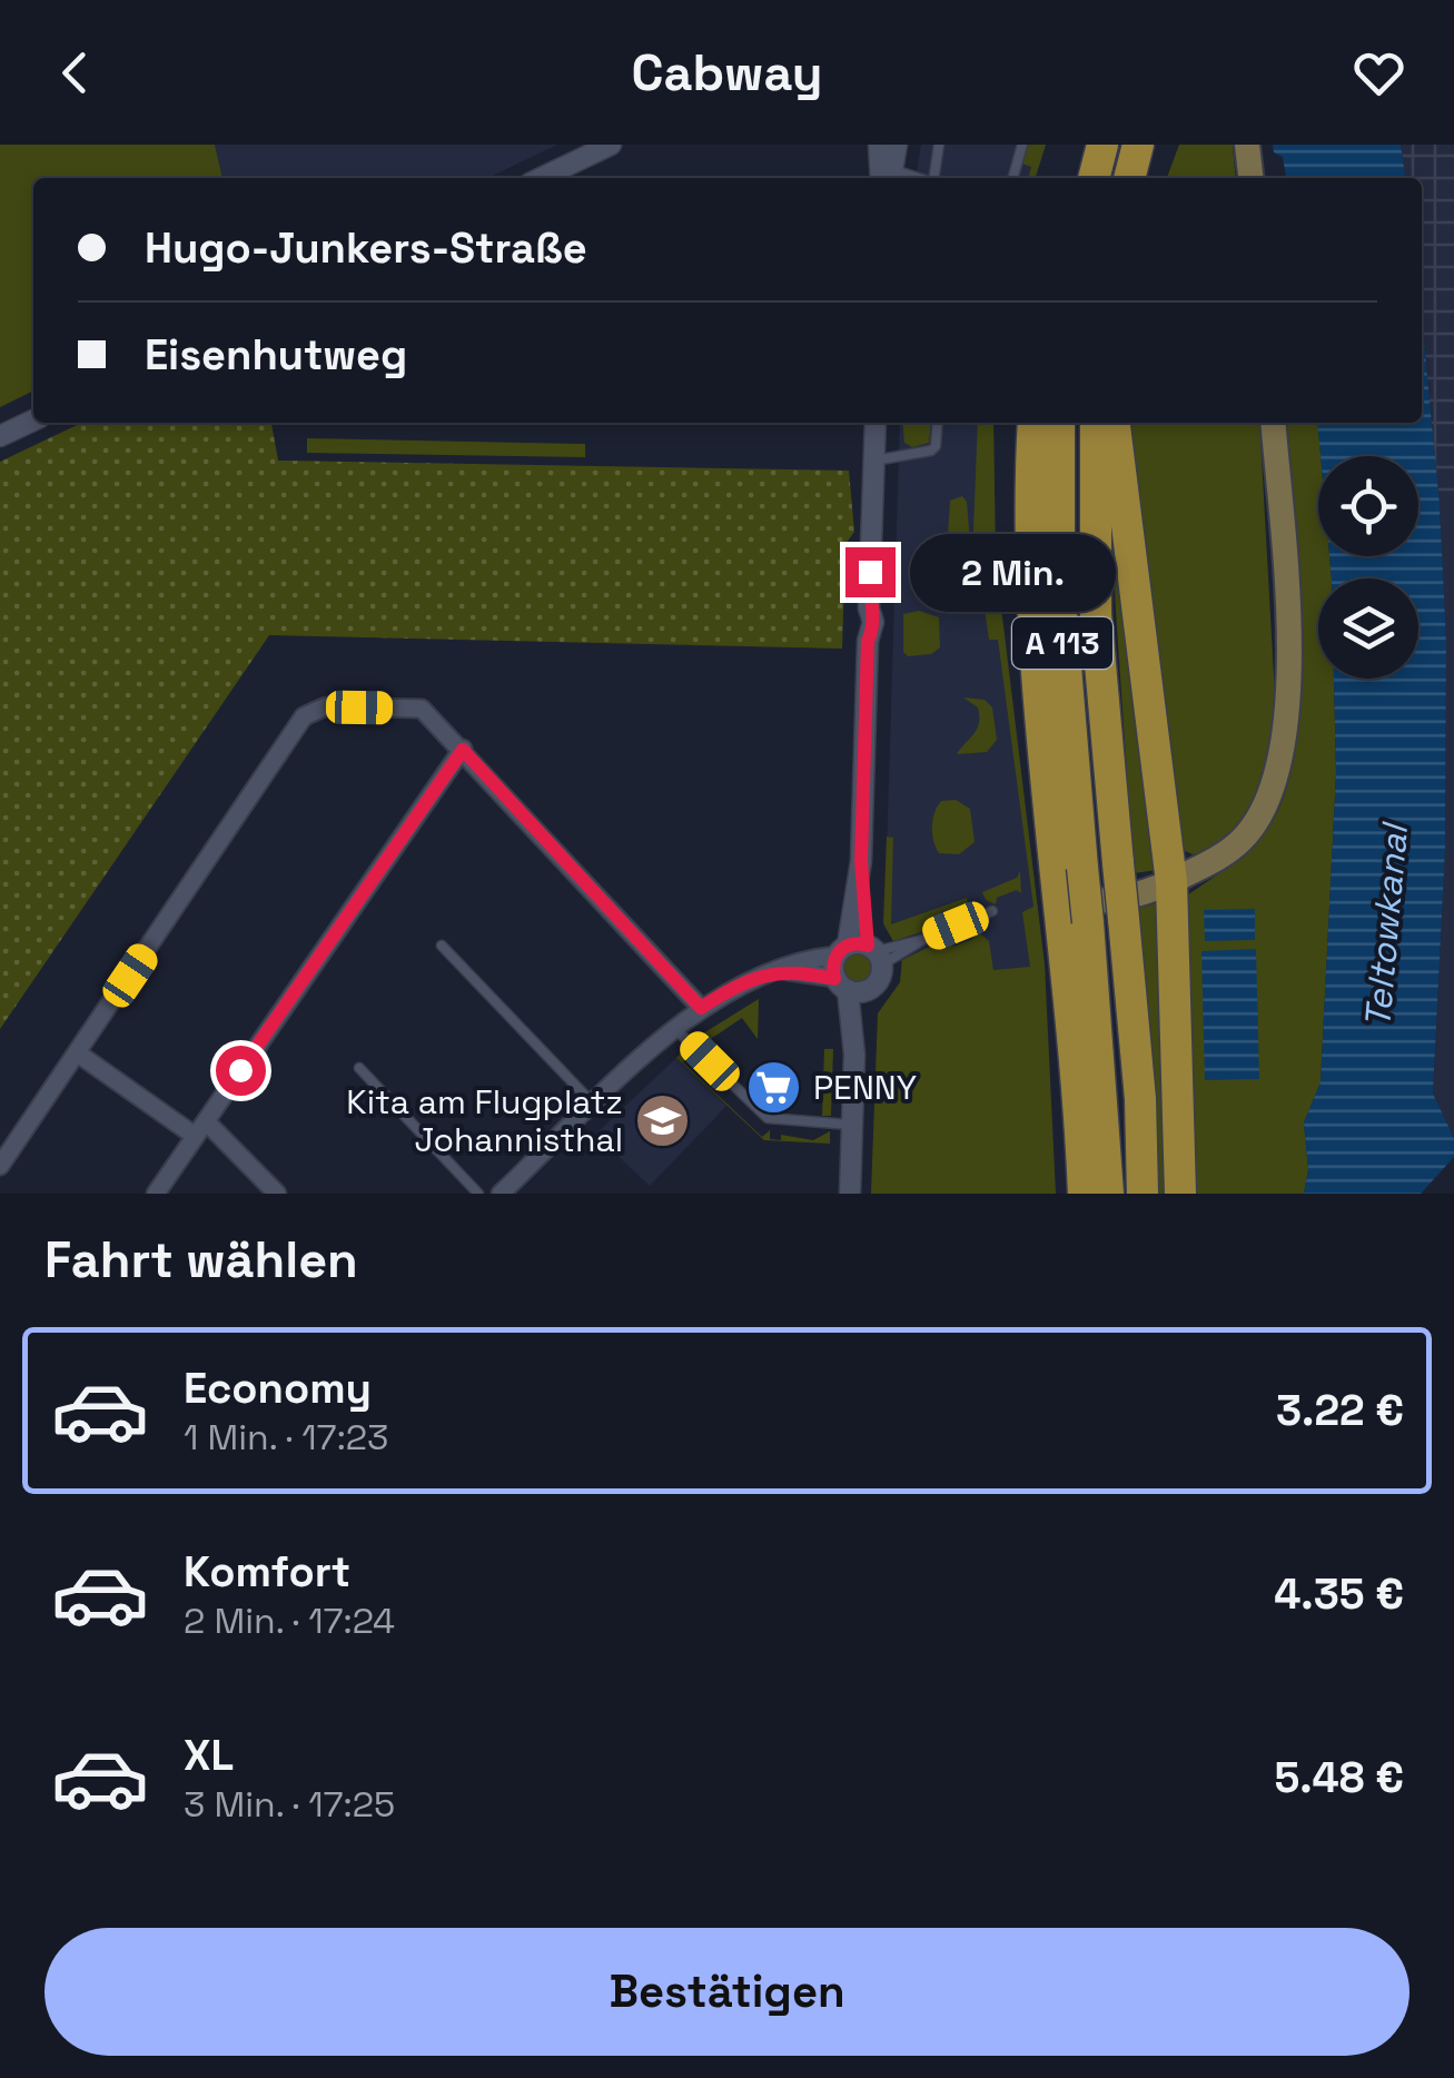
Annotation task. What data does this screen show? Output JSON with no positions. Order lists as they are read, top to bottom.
{
  "streets": {
    "highway": ["A 113"]
  },
  "water": ["Teltowkanal"],
  "places": {
    "supermarket": ["PENNY"],
    "school or university": ["Kita am Flugplatz Johannisthal"]
  },
  "page": {
    "header": "Cabway",
    "banner": ["Hugo-Junkers-Straße", "Eisenhutweg"],
    "bubble": "2 Min.",
    "heading": "Fahrt wählen",
    "list": [
      {
        "name": "Economy",
        "note": "1 Min. · 17:23",
        "value": "3.22 €"
      },
      {
        "name": "Komfort",
        "note": "2 Min. · 17:24",
        "value": "4.35 €"
      },
      {
        "name": "XL",
        "note": "3 Min. · 17:25",
        "value": "5.48 €"
      }
    ],
    "buttons": "Bestätigen"
  }
}
